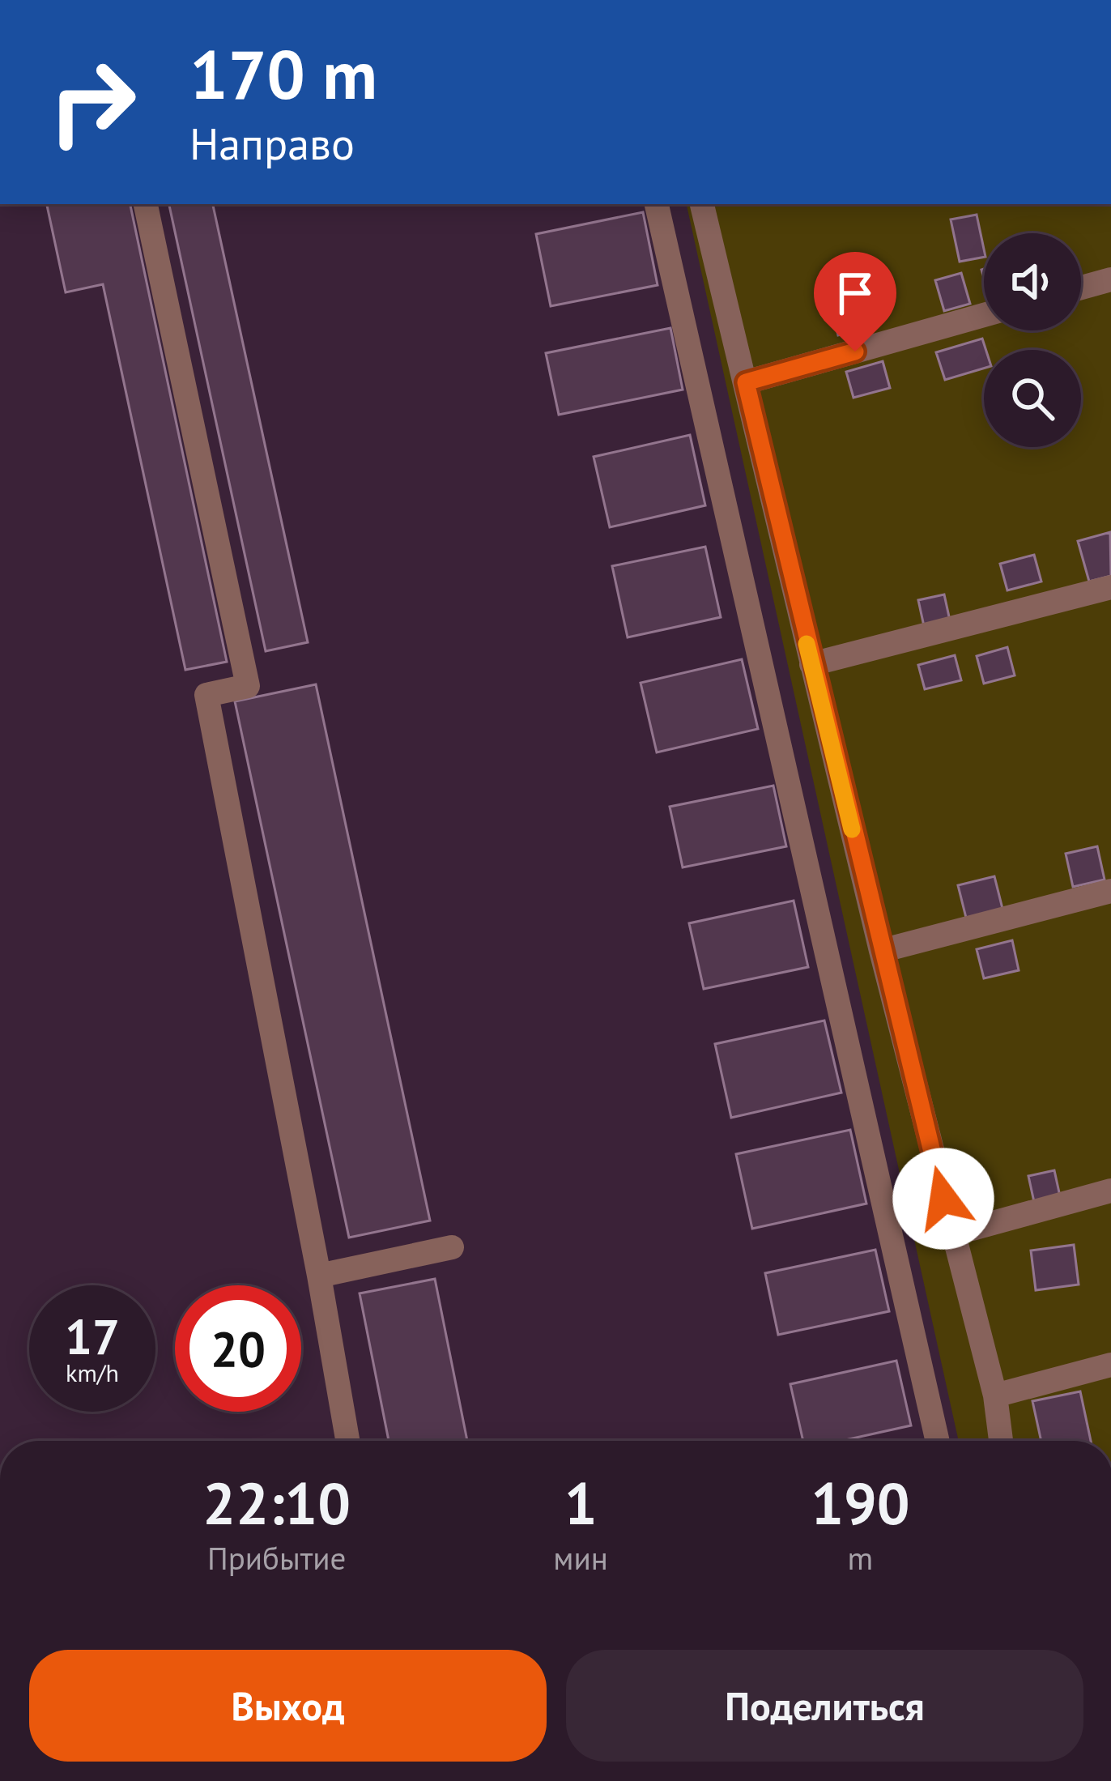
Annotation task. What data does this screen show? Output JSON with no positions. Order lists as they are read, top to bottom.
{
  "page": {
    "turn": ["170 m", "Направо"],
    "speed": "17 km/h",
    "limit": "20",
    "eta": [
      "22:10",
      "Прибытие",
      "1",
      "мин",
      "190",
      "m"
    ],
    "buttons": ["Выход", "Поделиться"]
  }
}
